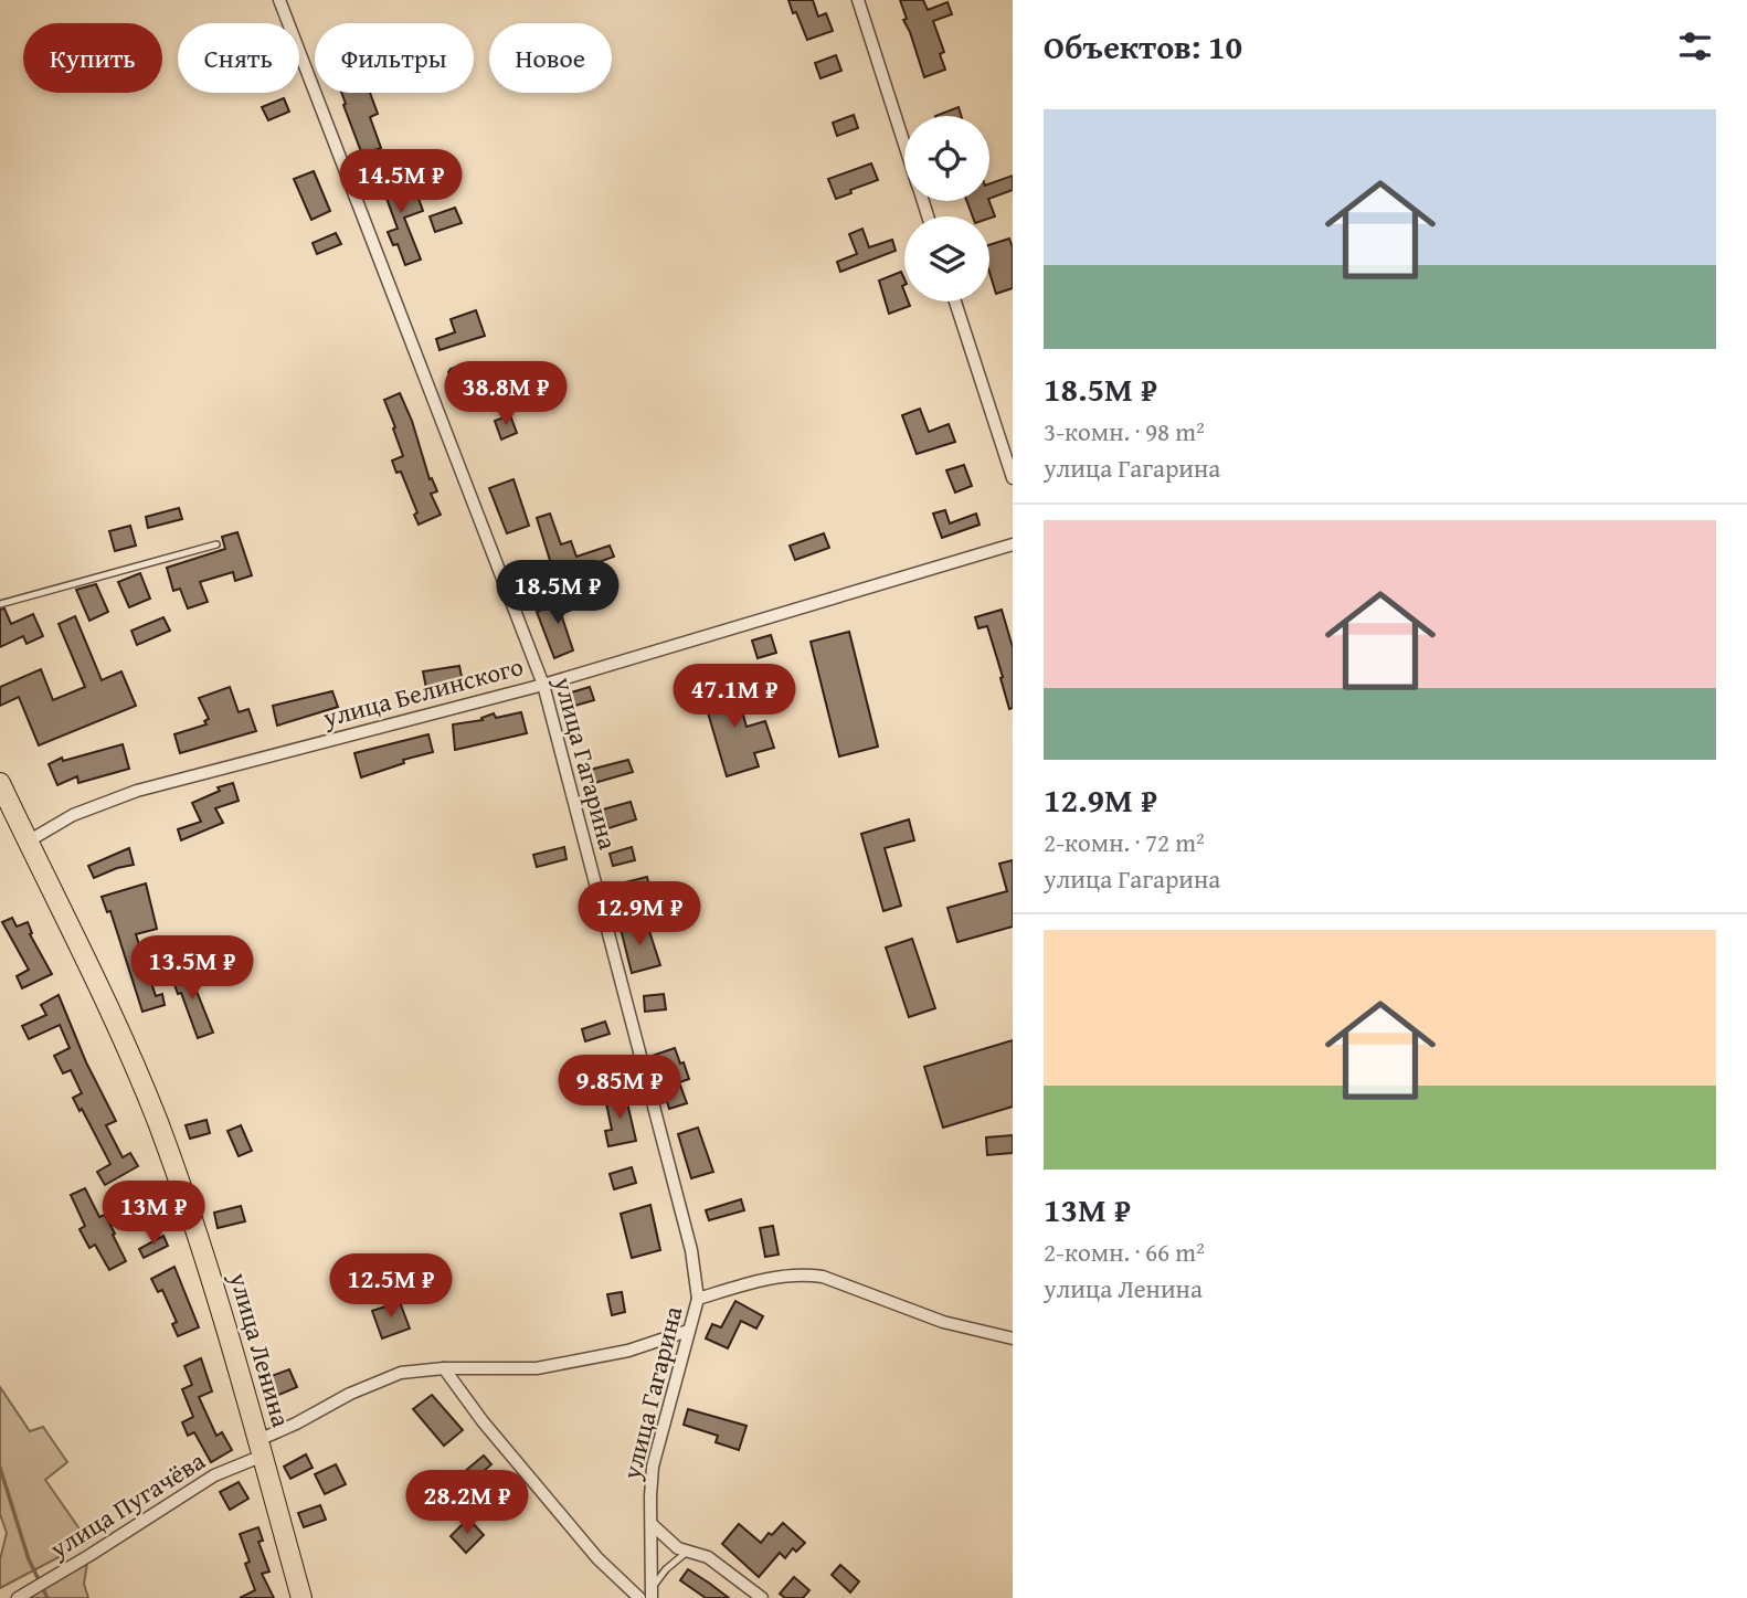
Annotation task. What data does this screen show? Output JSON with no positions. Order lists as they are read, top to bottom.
{
  "streets": {
    "main road": ["улица Ленина"],
    "street": ["улица Белинского", "улица Гагарина", "улица Пугачёва"]
  },
  "crossings": [
    ["улица Белинского", "улица Гагарина"],
    ["улица Белинского", "улица Ленина"],
    ["улица Гагарина", "улица Пугачёва"],
    ["улица Ленина", "улица Пугачёва"]
  ],
  "page": {
    "heading": "Объектов: 10",
    "chip": [
      "Купить",
      "Снять",
      "Фильтры",
      "Новое"
    ],
    "list": [
      {
        "name": "18.5M ₽",
        "note": "3-комн. · 98 m² · улица Гагарина"
      },
      {
        "name": "12.9M ₽",
        "note": "2-комн. · 72 m² · улица Гагарина"
      },
      {
        "name": "13M ₽",
        "note": "2-комн. · 66 m² · улица Ленина"
      }
    ],
    "price": [
      "14.5M ₽",
      "38.8M ₽",
      "18.5M ₽",
      "47.1M ₽",
      "12.9M ₽",
      "13.5M ₽",
      "9.85M ₽",
      "13M ₽",
      "12.5M ₽",
      "28.2M ₽"
    ]
  }
}
